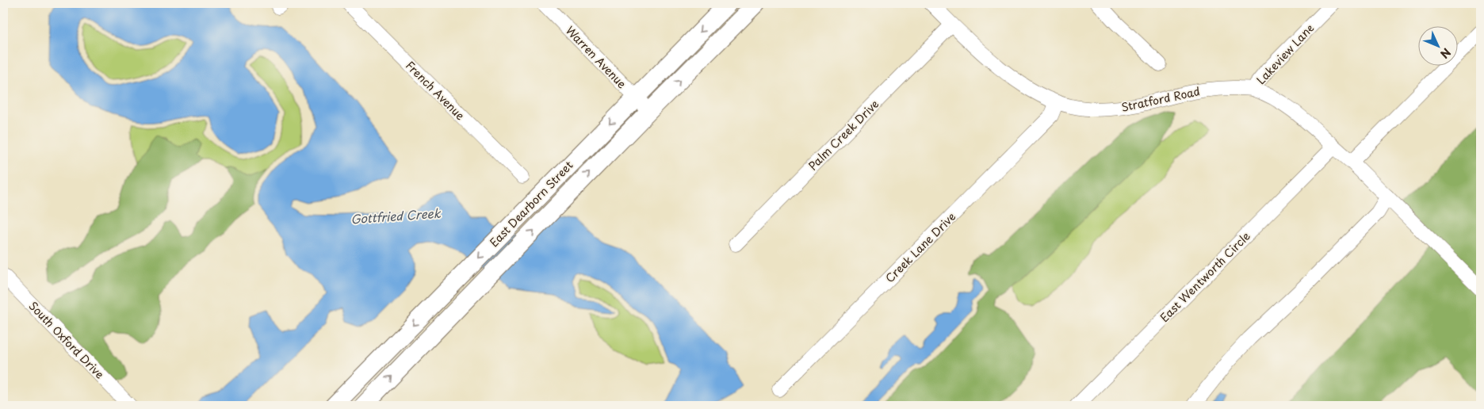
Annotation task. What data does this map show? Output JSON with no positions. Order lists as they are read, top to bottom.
{
  "streets": {
    "main road": ["East Dearborn Street"],
    "street": [
      "Lakeview Lane",
      "Warren Avenue",
      "French Avenue",
      "Stratford Road",
      "Palm Creek Drive",
      "Creek Lane Drive",
      "East Wentworth Circle",
      "South Oxford Drive"
    ]
  },
  "crossings": [
    ["Lakeview Lane", "Stratford Road"],
    ["Warren Avenue", "East Dearborn Street"],
    ["Stratford Road", "Palm Creek Drive"],
    ["Stratford Road", "Creek Lane Drive"],
    ["Stratford Road", "East Wentworth Circle"]
  ],
  "water": ["Gottfried Creek"],
  "north": "bottom right"
}
